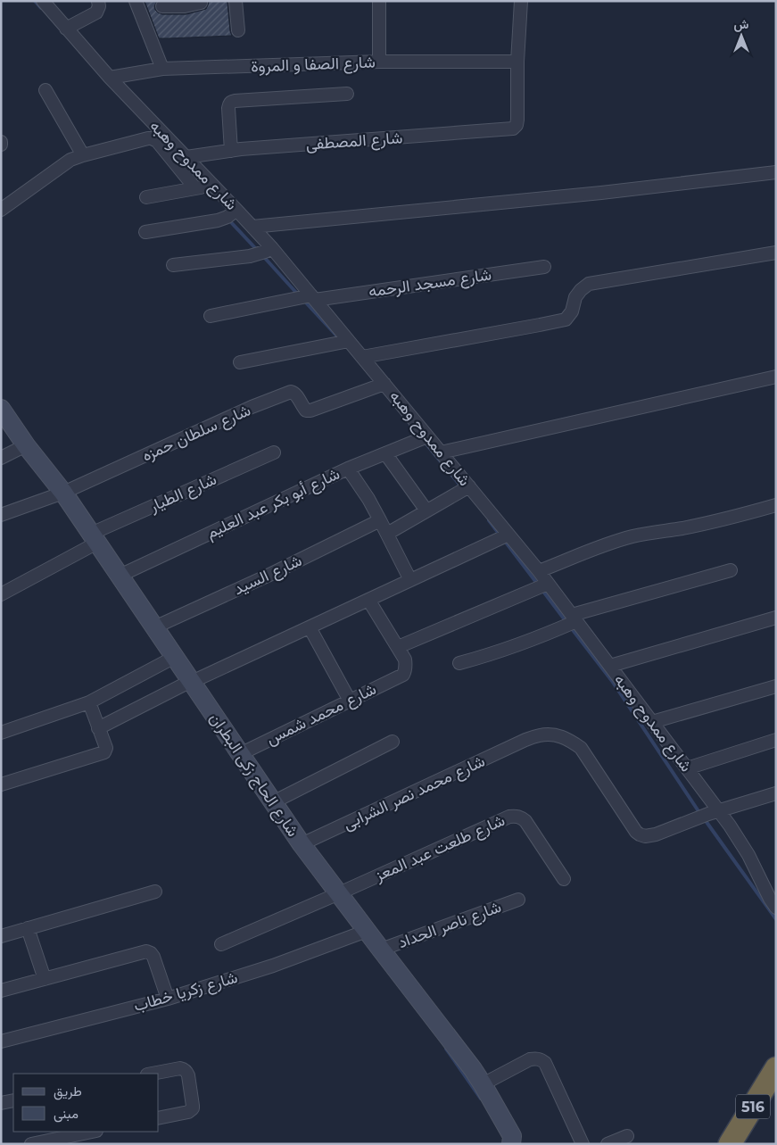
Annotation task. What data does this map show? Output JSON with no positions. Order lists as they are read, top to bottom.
{
  "streets": {
    "highway": ["516"],
    "street": [
      "شارع الصفا و المروة",
      "شارع المصطفى",
      "شارع ممدوح وهبه",
      "شارع مسجد الرحمه",
      "شارع سلطان حمزه",
      "شارع الطيار",
      "شارع أبو بكر عبد العليم",
      "شارع السيد",
      "شارع محمد شمس",
      "شارع الحاج زكى البطران",
      "شارع محمد نصر الشرابى",
      "شارع طلعت عبد المعز",
      "شارع ناصر الحداد",
      "شارع زكريا خطاب"
    ]
  },
  "crossings": [
    ["شارع الصفا و المروة", "شارع المصطفى"],
    ["شارع الصفا و المروة", "شارع ممدوح وهبه"],
    ["شارع المصطفى", "شارع ممدوح وهبه"],
    ["شارع ممدوح وهبه", "شارع مسجد الرحمه"],
    ["شارع ممدوح وهبه", "شارع سلطان حمزه"],
    ["شارع ممدوح وهبه", "شارع أبو بكر عبد العليم"],
    ["شارع ممدوح وهبه", "شارع محمد نصر الشرابى"],
    ["شارع سلطان حمزه", "شارع الحاج زكى البطران"],
    ["شارع الطيار", "شارع الحاج زكى البطران"],
    ["شارع أبو بكر عبد العليم", "شارع الحاج زكى البطران"],
    ["شارع السيد", "شارع الحاج زكى البطران"],
    ["شارع محمد شمس", "شارع الحاج زكى البطران"],
    ["شارع الحاج زكى البطران", "شارع محمد نصر الشرابى"],
    ["شارع الحاج زكى البطران", "شارع طلعت عبد المعز"],
    ["شارع الحاج زكى البطران", "شارع ناصر الحداد"],
    ["شارع الحاج زكى البطران", "شارع زكريا خطاب"]
  ],
  "legend": ["طريق", "مبنى"],
  "north": "top"
}
